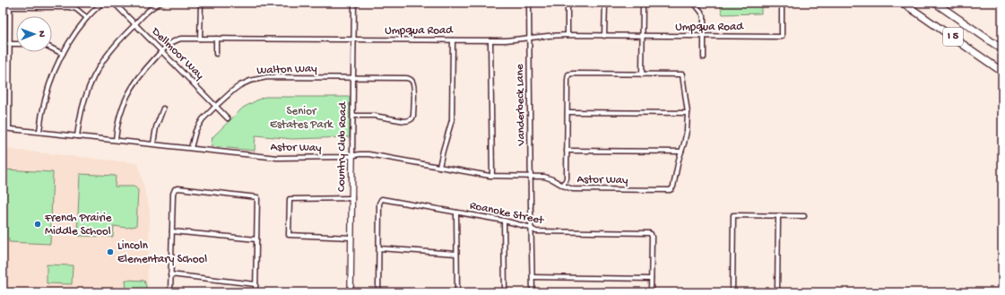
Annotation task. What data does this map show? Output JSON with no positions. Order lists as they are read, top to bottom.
{
  "streets": {
    "highway": ["I 5"],
    "street": [
      "Umpqua Road",
      "Dellmoor Way",
      "Walton Way",
      "Vanderbeck Lane",
      "Country Club Road",
      "Astor Way",
      "Roanoke Street"
    ]
  },
  "crossings": [
    ["Umpqua Road", "Dellmoor Way"],
    ["Umpqua Road", "Vanderbeck Lane"],
    ["Umpqua Road", "Country Club Road"],
    ["Umpqua Road", "Astor Way"],
    ["Dellmoor Way", "Walton Way"],
    ["Walton Way", "Country Club Road"],
    ["Walton Way", "Astor Way"],
    ["Vanderbeck Lane", "Astor Way"],
    ["Vanderbeck Lane", "Roanoke Street"],
    ["Country Club Road", "Astor Way"]
  ],
  "parks": ["Senior Estates Park"],
  "places": ["French Prairie Middle School", "Lincoln Elementary School"],
  "north": "right"
}
